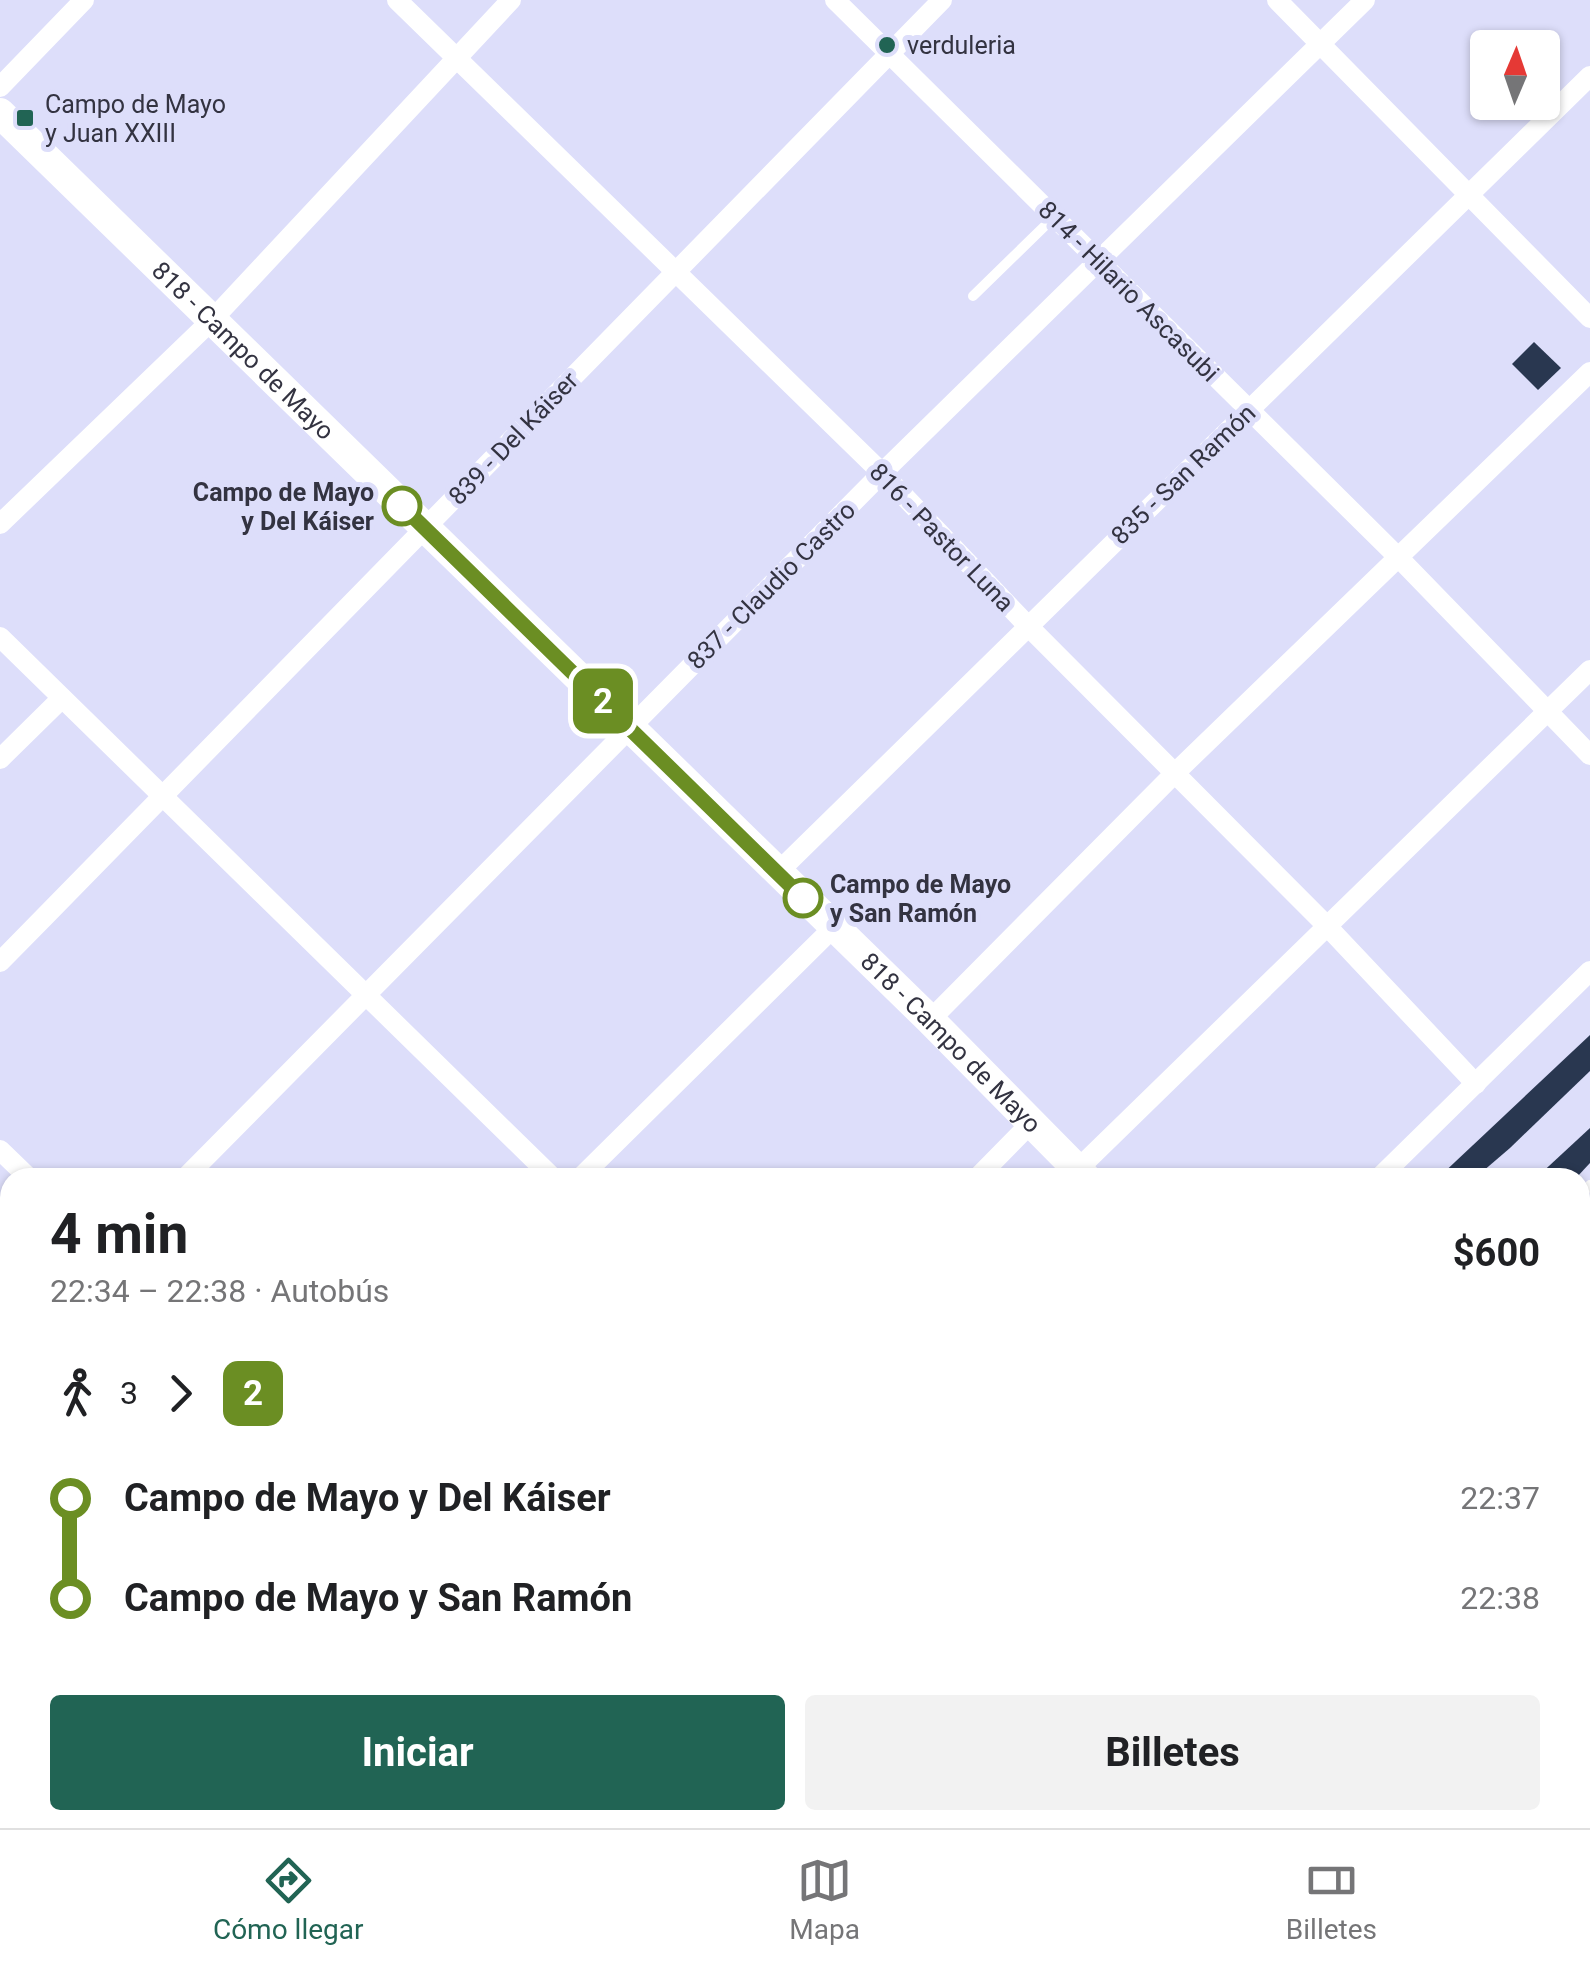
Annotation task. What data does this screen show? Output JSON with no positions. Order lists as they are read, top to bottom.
{
  "streets": {
    "street": [
      "814 - Hilario Ascasubi",
      "818 - Campo de Mayo",
      "839 - Del Káiser",
      "835 - San Ramón",
      "816 - Pastor Luna",
      "837 - Claudio Castro"
    ]
  },
  "crossings": [
    ["814 - Hilario Ascasubi", "839 - Del Káiser"],
    ["814 - Hilario Ascasubi", "835 - San Ramón"],
    ["814 - Hilario Ascasubi", "837 - Claudio Castro"],
    ["818 - Campo de Mayo", "839 - Del Káiser"],
    ["818 - Campo de Mayo", "835 - San Ramón"],
    ["818 - Campo de Mayo", "837 - Claudio Castro"],
    ["839 - Del Káiser", "816 - Pastor Luna"],
    ["835 - San Ramón", "816 - Pastor Luna"],
    ["816 - Pastor Luna", "837 - Claudio Castro"]
  ],
  "places": {
    "other": ["verduleria", "Campo de Mayo y Del Káiser", "Campo de Mayo y San Ramón"],
    "transit": ["Campo de Mayo y Juan XXIII"]
  },
  "lines": ["bus line 2"],
  "north": "top",
  "page": {
    "on_map": "2",
    "heading": ["4 min", "22:34 – 22:38 · Autobús", "$600"],
    "legs": ["3", "2"],
    "list": [
      {
        "name": "Campo de Mayo y Del Káiser",
        "value": "22:37"
      },
      {
        "name": "Campo de Mayo y San Ramón",
        "value": "22:38"
      }
    ],
    "buttons": ["Iniciar", "Billetes"],
    "tabs": ["Cómo llegar", "Mapa", "Billetes"]
  }
}
